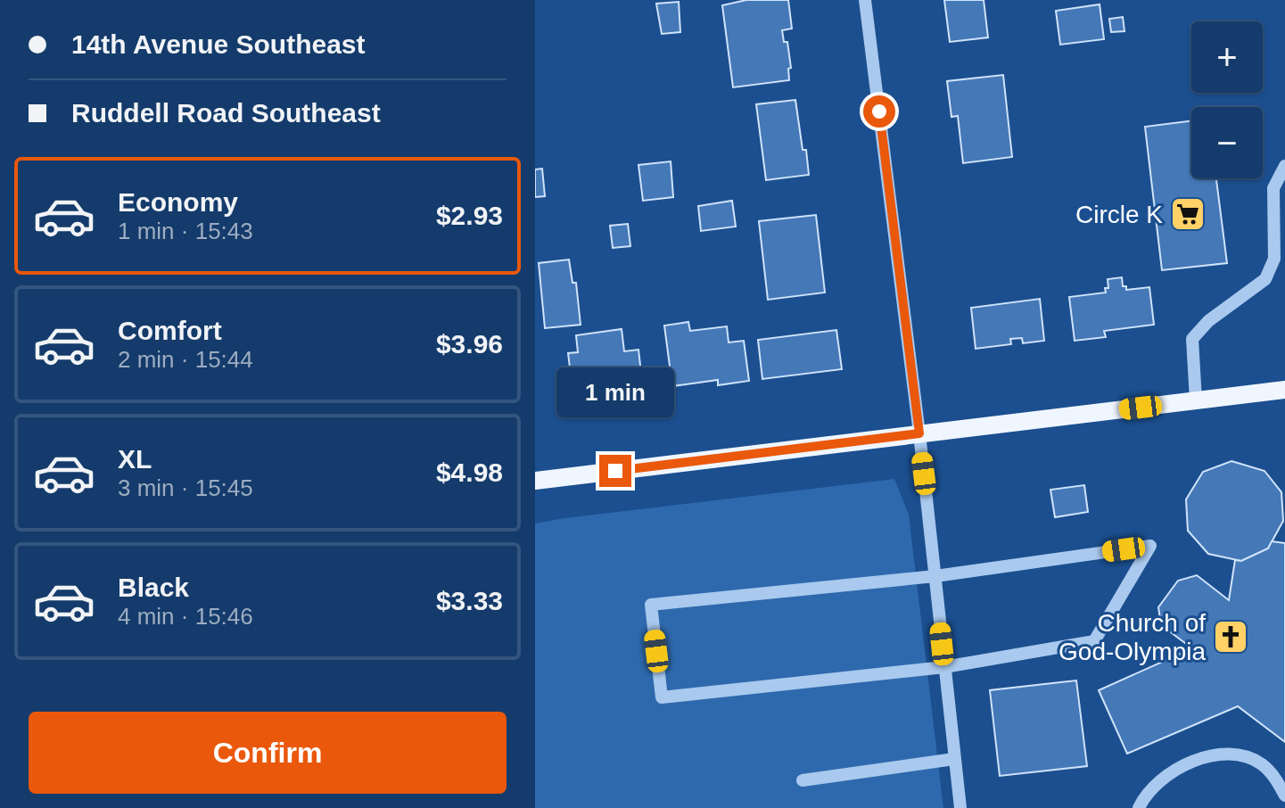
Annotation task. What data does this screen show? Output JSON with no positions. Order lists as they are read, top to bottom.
{
  "places": {
    "supermarket": ["Circle K"],
    "church": ["Church of God-Olympia"]
  },
  "page": {
    "banner": ["14th Avenue Southeast", "Ruddell Road Southeast"],
    "map_buttons": ["+", "−"],
    "list": [
      {
        "name": "Economy",
        "note": "1 min · 15:43",
        "value": "$2.93"
      },
      {
        "name": "Comfort",
        "note": "2 min · 15:44",
        "value": "$3.96"
      },
      {
        "name": "XL",
        "note": "3 min · 15:45",
        "value": "$4.98"
      },
      {
        "name": "Black",
        "note": "4 min · 15:46",
        "value": "$3.33"
      }
    ],
    "bubble": "1 min",
    "buttons": "Confirm"
  }
}
